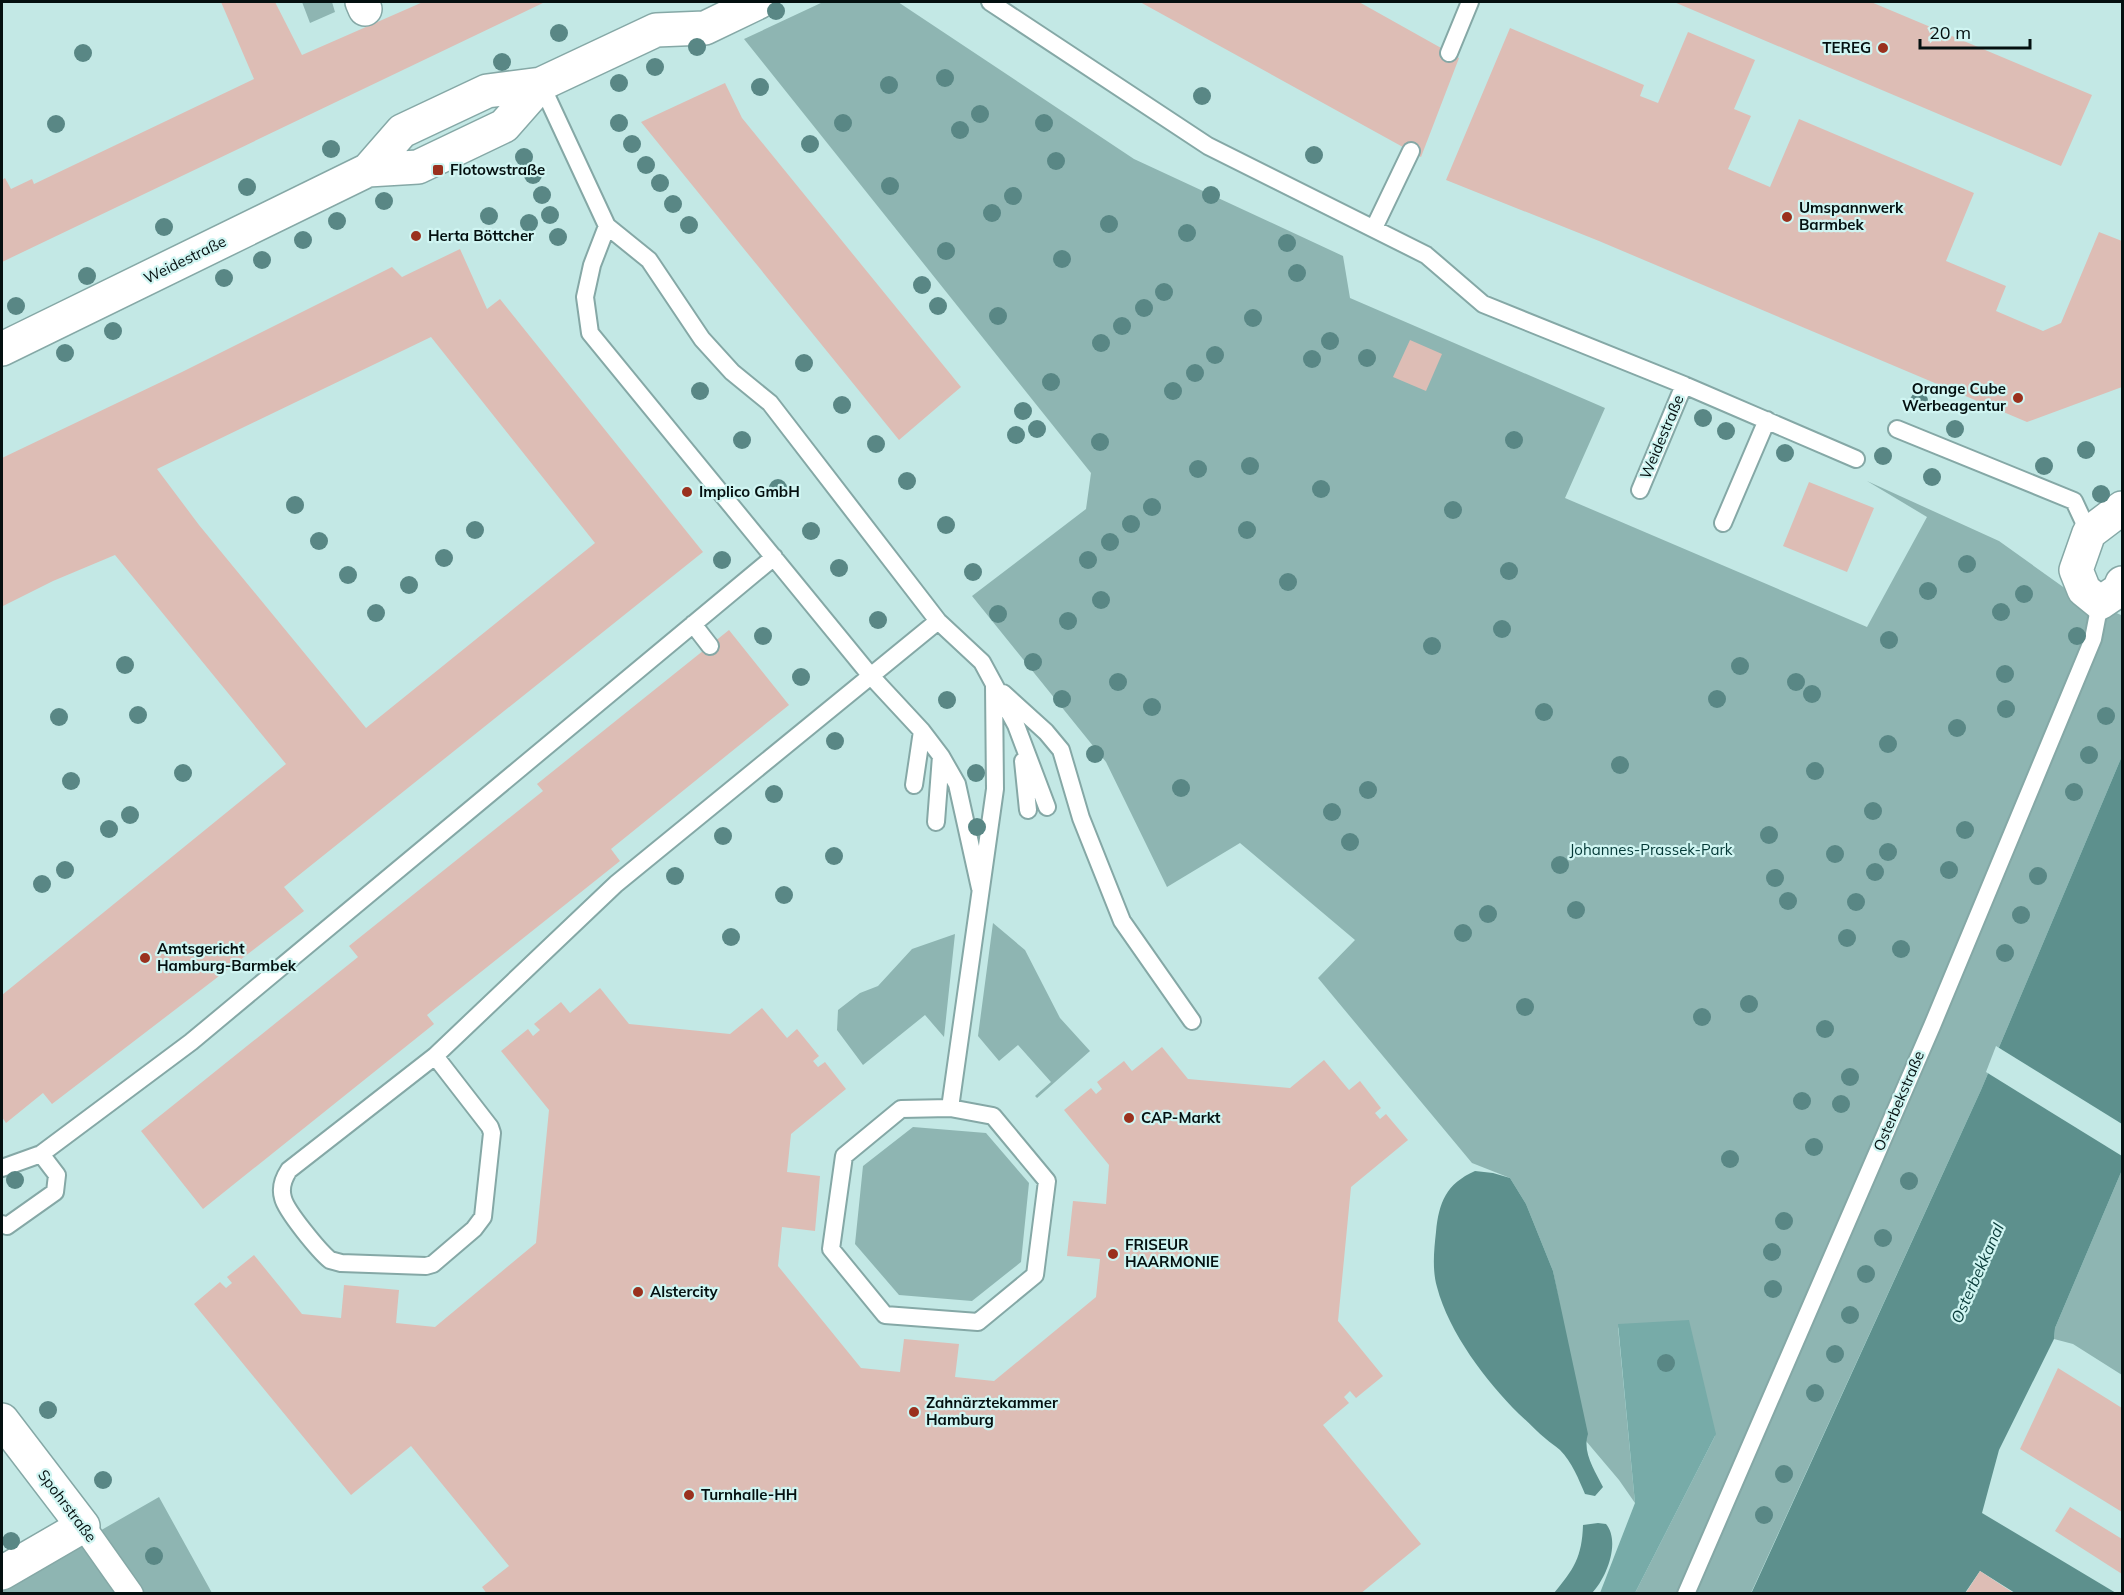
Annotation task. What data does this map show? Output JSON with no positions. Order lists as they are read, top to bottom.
{
  "streets": {
    "street": ["Weidestraße", "Osterbekstraße", "Spohrstraße"]
  },
  "water": ["Osterbekkanal"],
  "parks": ["Johannes-Prassek-Park"],
  "places": {
    "other": [
      "TEREG",
      "Umspannwerk Barmbek",
      "Herta Böttcher",
      "Orange Cube Werbeagentur",
      "Implico GmbH",
      "Amtsgericht Hamburg-Barmbek",
      "CAP-Markt",
      "FRISEUR HAARMONIE",
      "Alstercity",
      "Zahnärztekammer Hamburg",
      "Turnhalle-HH"
    ],
    "transit": ["Flotowstraße"]
  },
  "scale_bar": "20 m"
}
